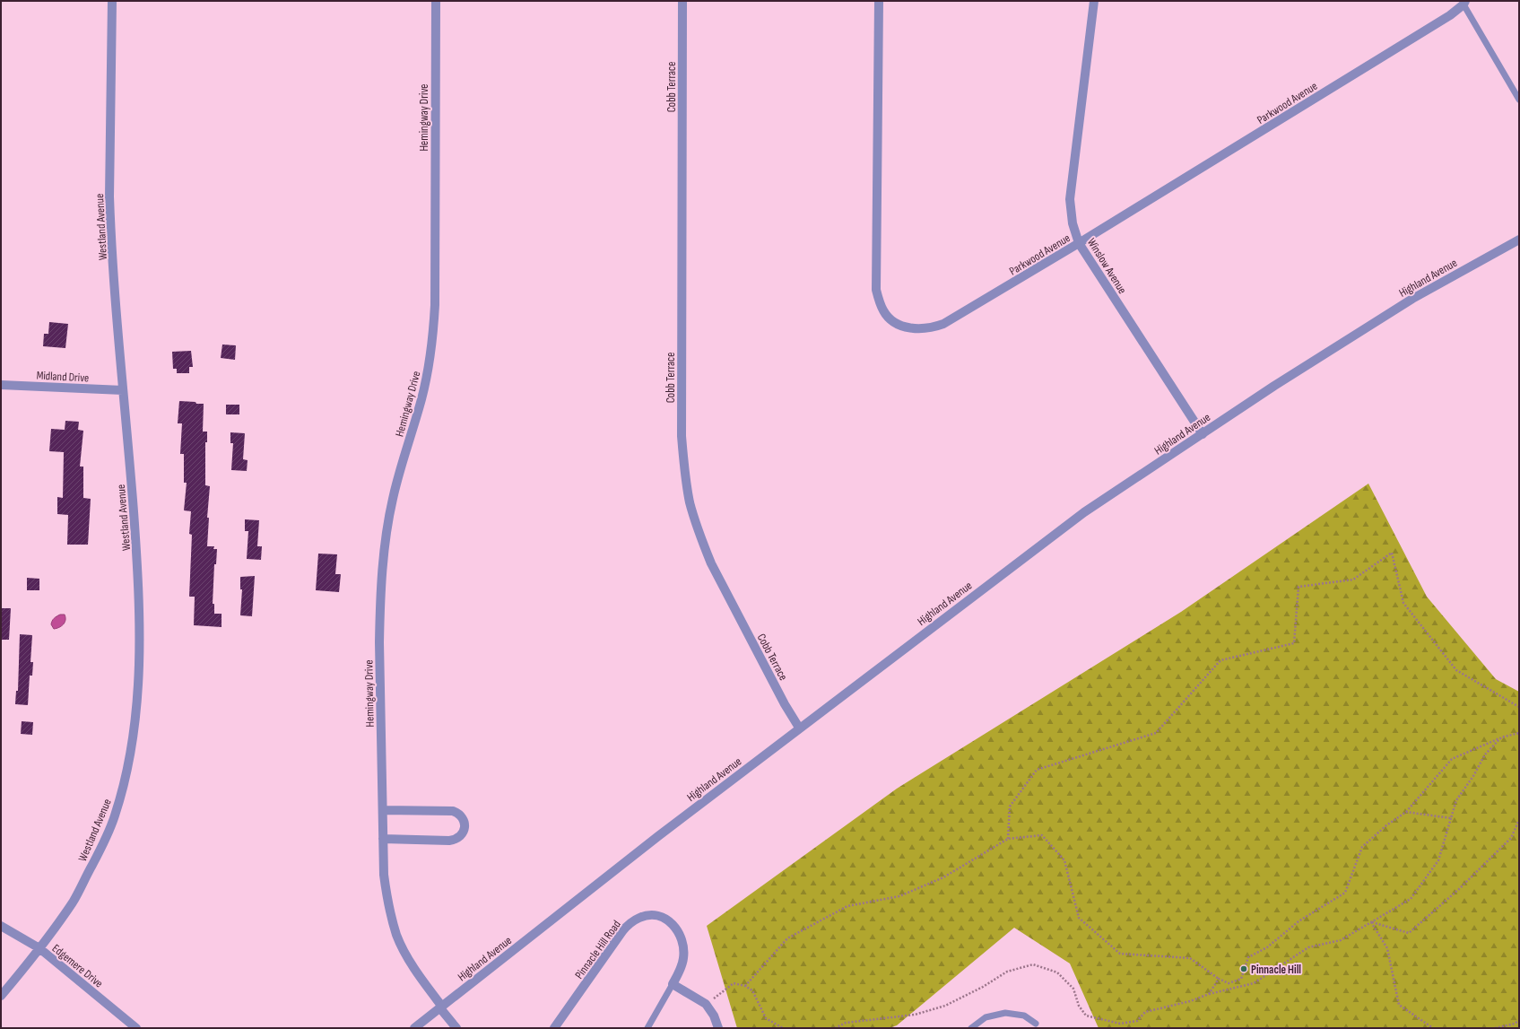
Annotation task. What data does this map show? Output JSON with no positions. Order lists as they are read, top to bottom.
{
  "streets": {
    "street": [
      "Cobb Terrace",
      "Parkwood Avenue",
      "Hemingway Drive",
      "Westland Avenue",
      "Winslow Avenue",
      "Highland Avenue",
      "Midland Drive",
      "Pinnacle Hill Road",
      "Edgemere Drive"
    ]
  },
  "crossings": [
    ["Cobb Terrace", "Highland Avenue"],
    ["Parkwood Avenue", "Winslow Avenue"],
    ["Hemingway Drive", "Highland Avenue"],
    ["Westland Avenue", "Midland Drive"],
    ["Westland Avenue", "Edgemere Drive"],
    ["Winslow Avenue", "Highland Avenue"]
  ],
  "places": ["Pinnacle Hill"]
}
